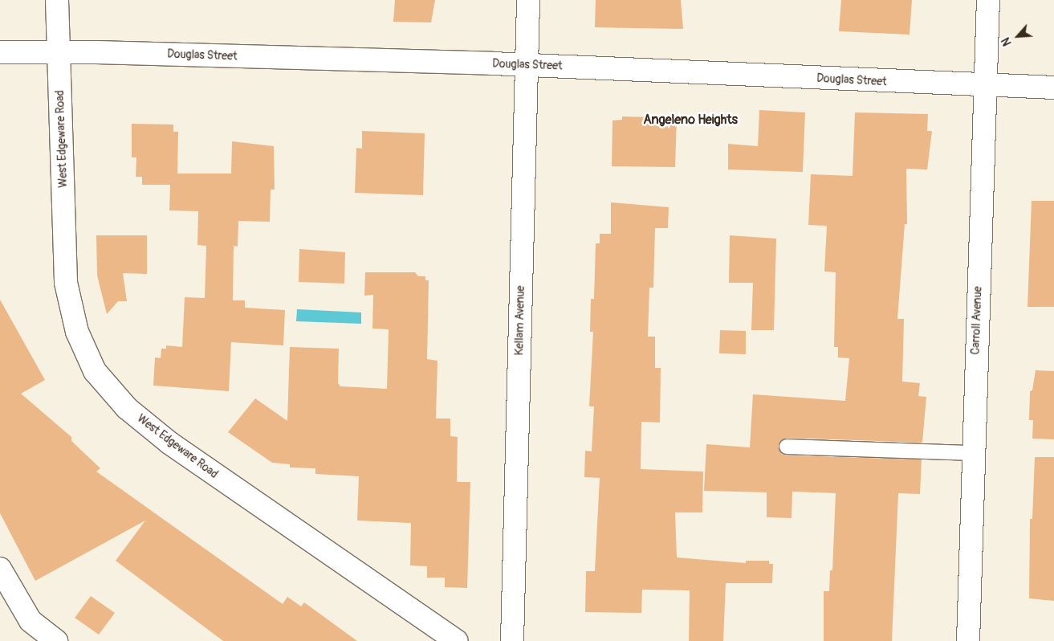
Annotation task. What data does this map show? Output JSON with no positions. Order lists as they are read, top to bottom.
{
  "streets": {
    "street": [
      "Douglas Street",
      "West Edgeware Road",
      "Kellam Avenue",
      "Carroll Avenue"
    ]
  },
  "crossings": [
    ["Douglas Street", "West Edgeware Road"],
    ["Douglas Street", "Kellam Avenue"],
    ["Douglas Street", "Carroll Avenue"]
  ],
  "districts": ["Angeleno Heights"],
  "north": "bottom left"
}
